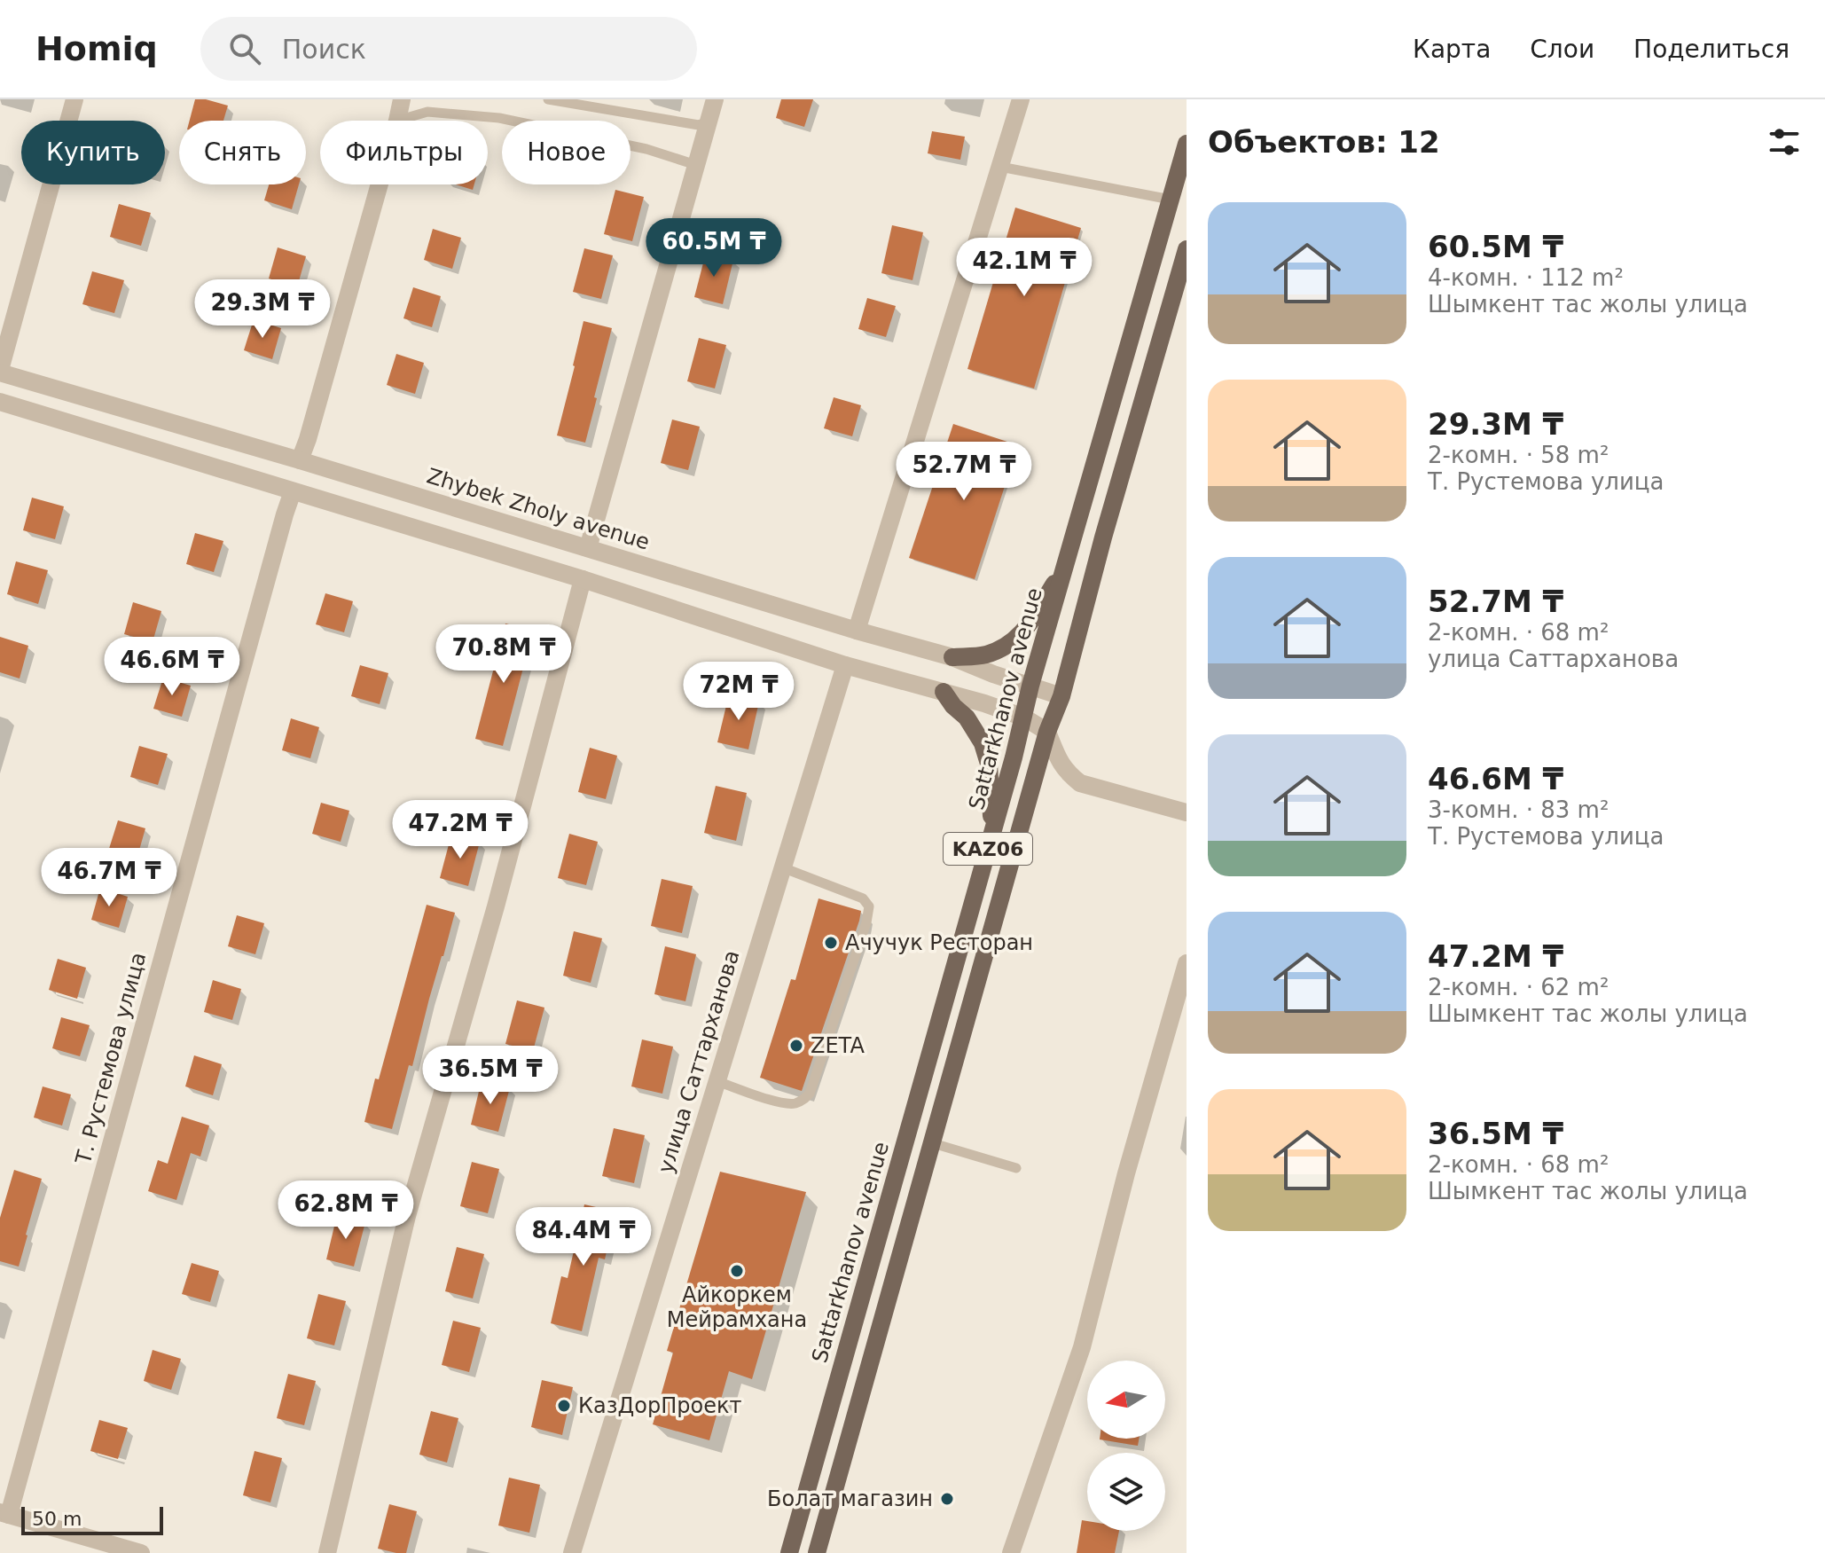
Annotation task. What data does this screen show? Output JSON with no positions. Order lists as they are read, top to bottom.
{
  "streets": {
    "main road": ["Sattarkhanov avenue", "KАZ06"],
    "street": ["Zhybek Zholy avenue", "Т. Рустемова улица", "улица Саттарханова"]
  },
  "crossings": [
    ["Zhybek Zholy avenue", "Sattarkhanov avenue"],
    ["Zhybek Zholy avenue", "KАZ06"]
  ],
  "places": [
    "Ачучук Ресторан",
    "ZETA",
    "Айкоркем Мейрамхана",
    "КазДорПроект",
    "Болат магазин"
  ],
  "scale_bar": "50 m",
  "north": "left",
  "page": {
    "header": "Homiq",
    "search": "Поиск",
    "nav": ["Карта", "Слои", "Поделиться"],
    "heading": "Объектов: 12",
    "chip": [
      "Купить",
      "Снять",
      "Фильтры",
      "Новое"
    ],
    "list": [
      {
        "name": "60.5M ₸",
        "note": "4-комн. · 112 m² · Шымкент тас жолы улица"
      },
      {
        "name": "29.3M ₸",
        "note": "2-комн. · 58 m² · Т. Рустемова улица"
      },
      {
        "name": "52.7M ₸",
        "note": "2-комн. · 68 m² · улица Саттарханова"
      },
      {
        "name": "46.6M ₸",
        "note": "3-комн. · 83 m² · Т. Рустемова улица"
      },
      {
        "name": "47.2M ₸",
        "note": "2-комн. · 62 m² · Шымкент тас жолы улица"
      },
      {
        "name": "36.5M ₸",
        "note": "2-комн. · 68 m² · Шымкент тас жолы улица"
      }
    ],
    "price": [
      "60.5M ₸",
      "42.1M ₸",
      "29.3M ₸",
      "52.7M ₸",
      "70.8M ₸",
      "46.6M ₸",
      "72M ₸",
      "47.2M ₸",
      "46.7M ₸",
      "36.5M ₸",
      "62.8M ₸",
      "84.4M ₸"
    ],
    "scale": "50 m"
  }
}
